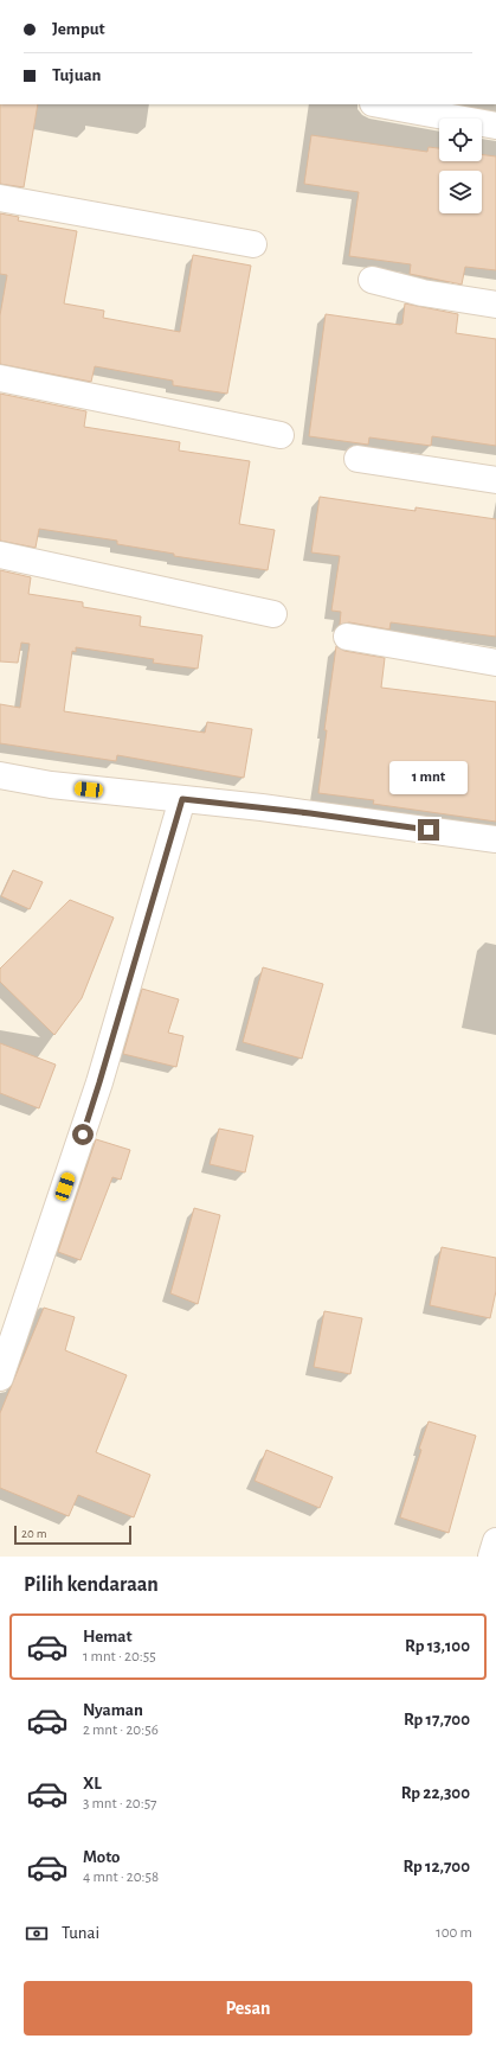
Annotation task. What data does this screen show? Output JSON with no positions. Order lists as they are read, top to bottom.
{
  "scale_bar": "20 m",
  "page": {
    "banner": ["Jemput", "Tujuan"],
    "bubble": "1 mnt",
    "scale": "20 m",
    "heading": "Pilih kendaraan",
    "list": [
      {
        "name": "Hemat",
        "note": "1 mnt · 20:55",
        "value": "Rp 13,100"
      },
      {
        "name": "Nyaman",
        "note": "2 mnt · 20:56",
        "value": "Rp 17,700"
      },
      {
        "name": "XL",
        "note": "3 mnt · 20:57",
        "value": "Rp 22,300"
      },
      {
        "name": "Moto",
        "note": "4 mnt · 20:58",
        "value": "Rp 12,700"
      }
    ],
    "pay": ["Tunai", "100 m"],
    "buttons": "Pesan"
  }
}
